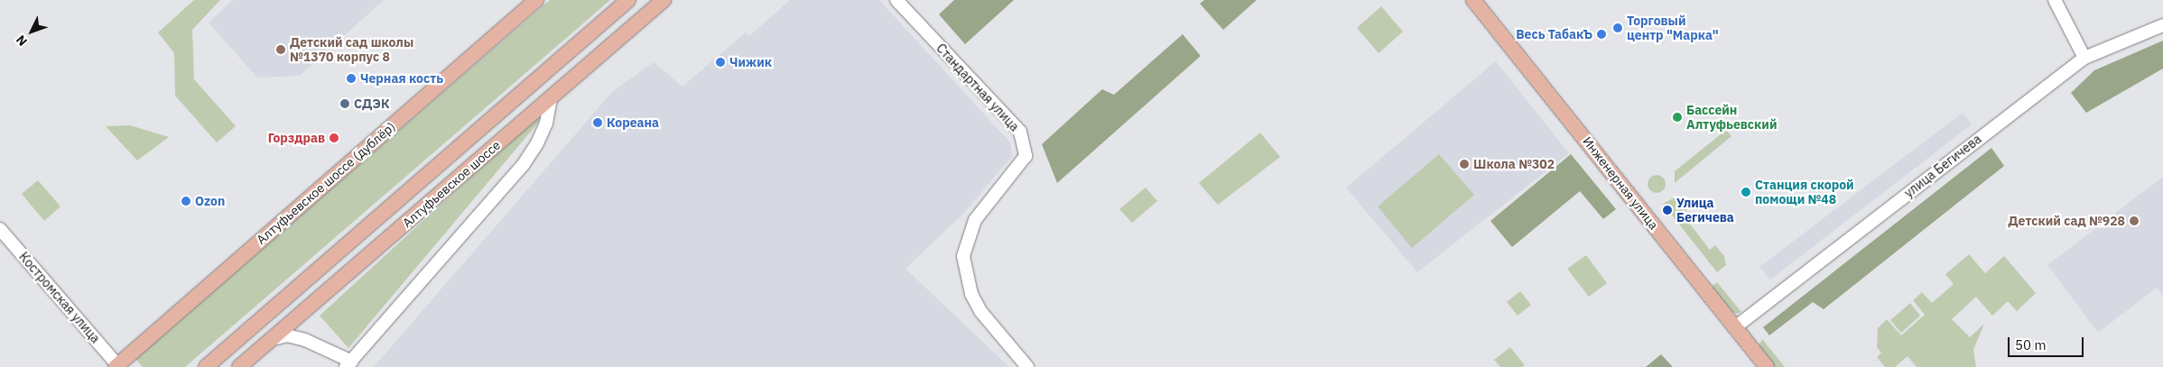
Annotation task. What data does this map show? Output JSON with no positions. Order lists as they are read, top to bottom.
{
  "streets": {
    "main road": ["Алтуфьевское шоссе (дублёр)", "Инженерная улица", "Алтуфьевское шоссе"],
    "street": ["Стандартная улица", "улица Бегичева", "Костромская улица"]
  },
  "crossings": [
    ["улица Бегичева", "Инженерная улица"],
    ["Алтуфьевское шоссе (дублёр)", "Костромская улица"]
  ],
  "places": [
    "Торговый центр \"Марка\"",
    "Весь ТабакЪ",
    "Детский сад школы №1370 корпус 8",
    "Чижик",
    "Черная кость",
    "СДЭК",
    "Бассейн Алтуфьевский",
    "Кореана",
    "Горздрав",
    "Школа №302",
    "Станция скорой помощи №48",
    "Ozon",
    "Улица Бегичева",
    "Детский сад №928"
  ],
  "scale_bar": "50 m",
  "north": "bottom left"
}
